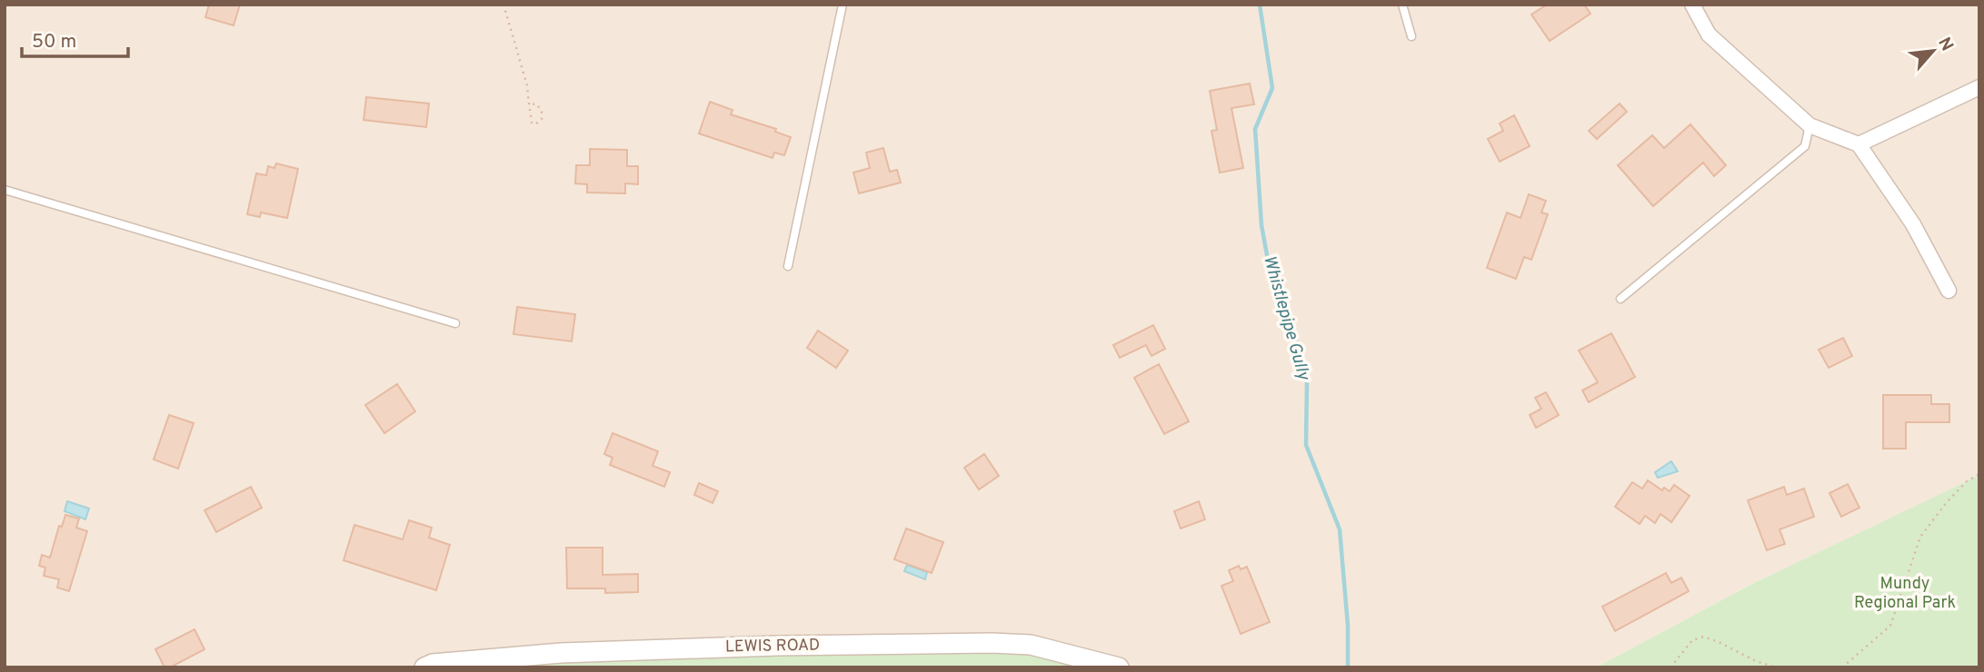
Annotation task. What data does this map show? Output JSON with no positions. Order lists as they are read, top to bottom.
{
  "streets": {
    "street": ["LEWIS ROAD"]
  },
  "water": ["Whistlepipe Gully"],
  "parks": ["Mundy Regional Park"],
  "scale_bar": "50 m",
  "north": "top right"
}
